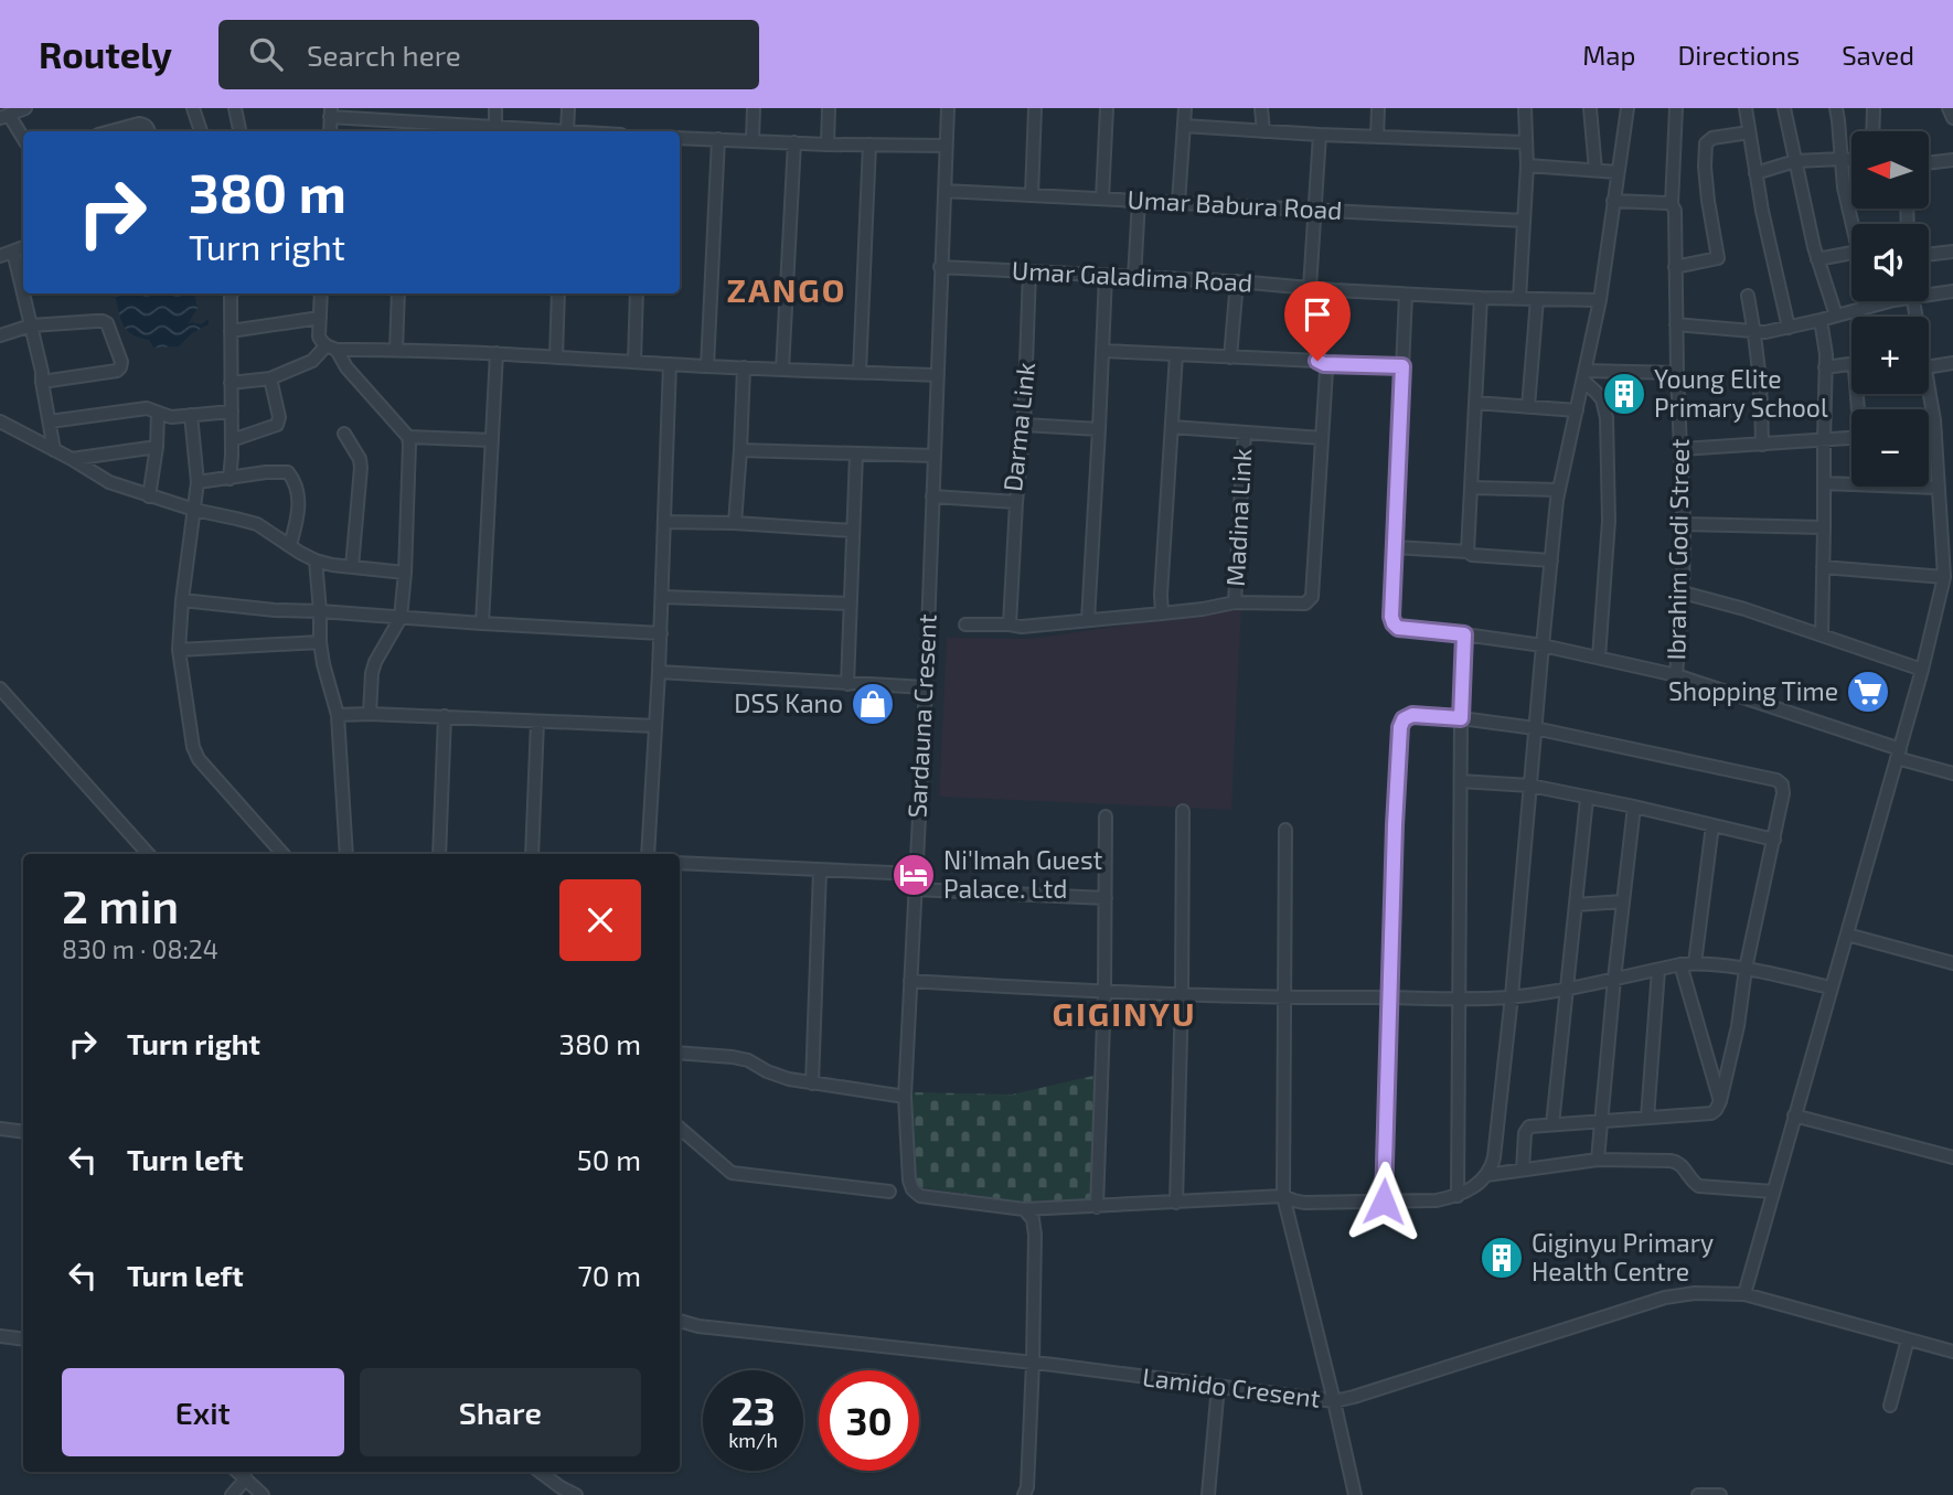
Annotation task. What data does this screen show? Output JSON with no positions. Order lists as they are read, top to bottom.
{
  "streets": {
    "street": [
      "Umar Babura Road",
      "Umar Galadima Road",
      "Darma Link",
      "Madina Link",
      "Ibrahim Godi Street",
      "Sardauna Cresent",
      "Lamido Cresent"
    ]
  },
  "crossings": [
    ["Umar Babura Road", "Sardauna Cresent"],
    ["Umar Galadima Road", "Darma Link"],
    ["Umar Galadima Road", "Sardauna Cresent"],
    ["Darma Link", "Sardauna Cresent"]
  ],
  "districts": ["ZANGO", "GIGINYU"],
  "places": {
    "building": ["Young Elite Primary School", "Giginyu Primary Health Centre"],
    "supermarket": ["Shopping Time"],
    "shop": ["DSS Kano"],
    "hotel": ["Ni'Imah Guest Palace. Ltd"]
  },
  "north": "left",
  "page": {
    "header": "Routely",
    "search": "Search here",
    "nav": ["Map", "Directions", "Saved"],
    "map_buttons": ["+", "−"],
    "turn": ["380 m", "Turn right"],
    "heading": ["2 min", "830 m · 08:24"],
    "list": [
      {
        "name": "Turn right",
        "value": "380 m"
      },
      {
        "name": "Turn left",
        "value": "50 m"
      },
      {
        "name": "Turn left",
        "value": "70 m"
      }
    ],
    "buttons": ["Exit", "Share"],
    "speed": "23 km/h",
    "limit": "30"
  }
}
